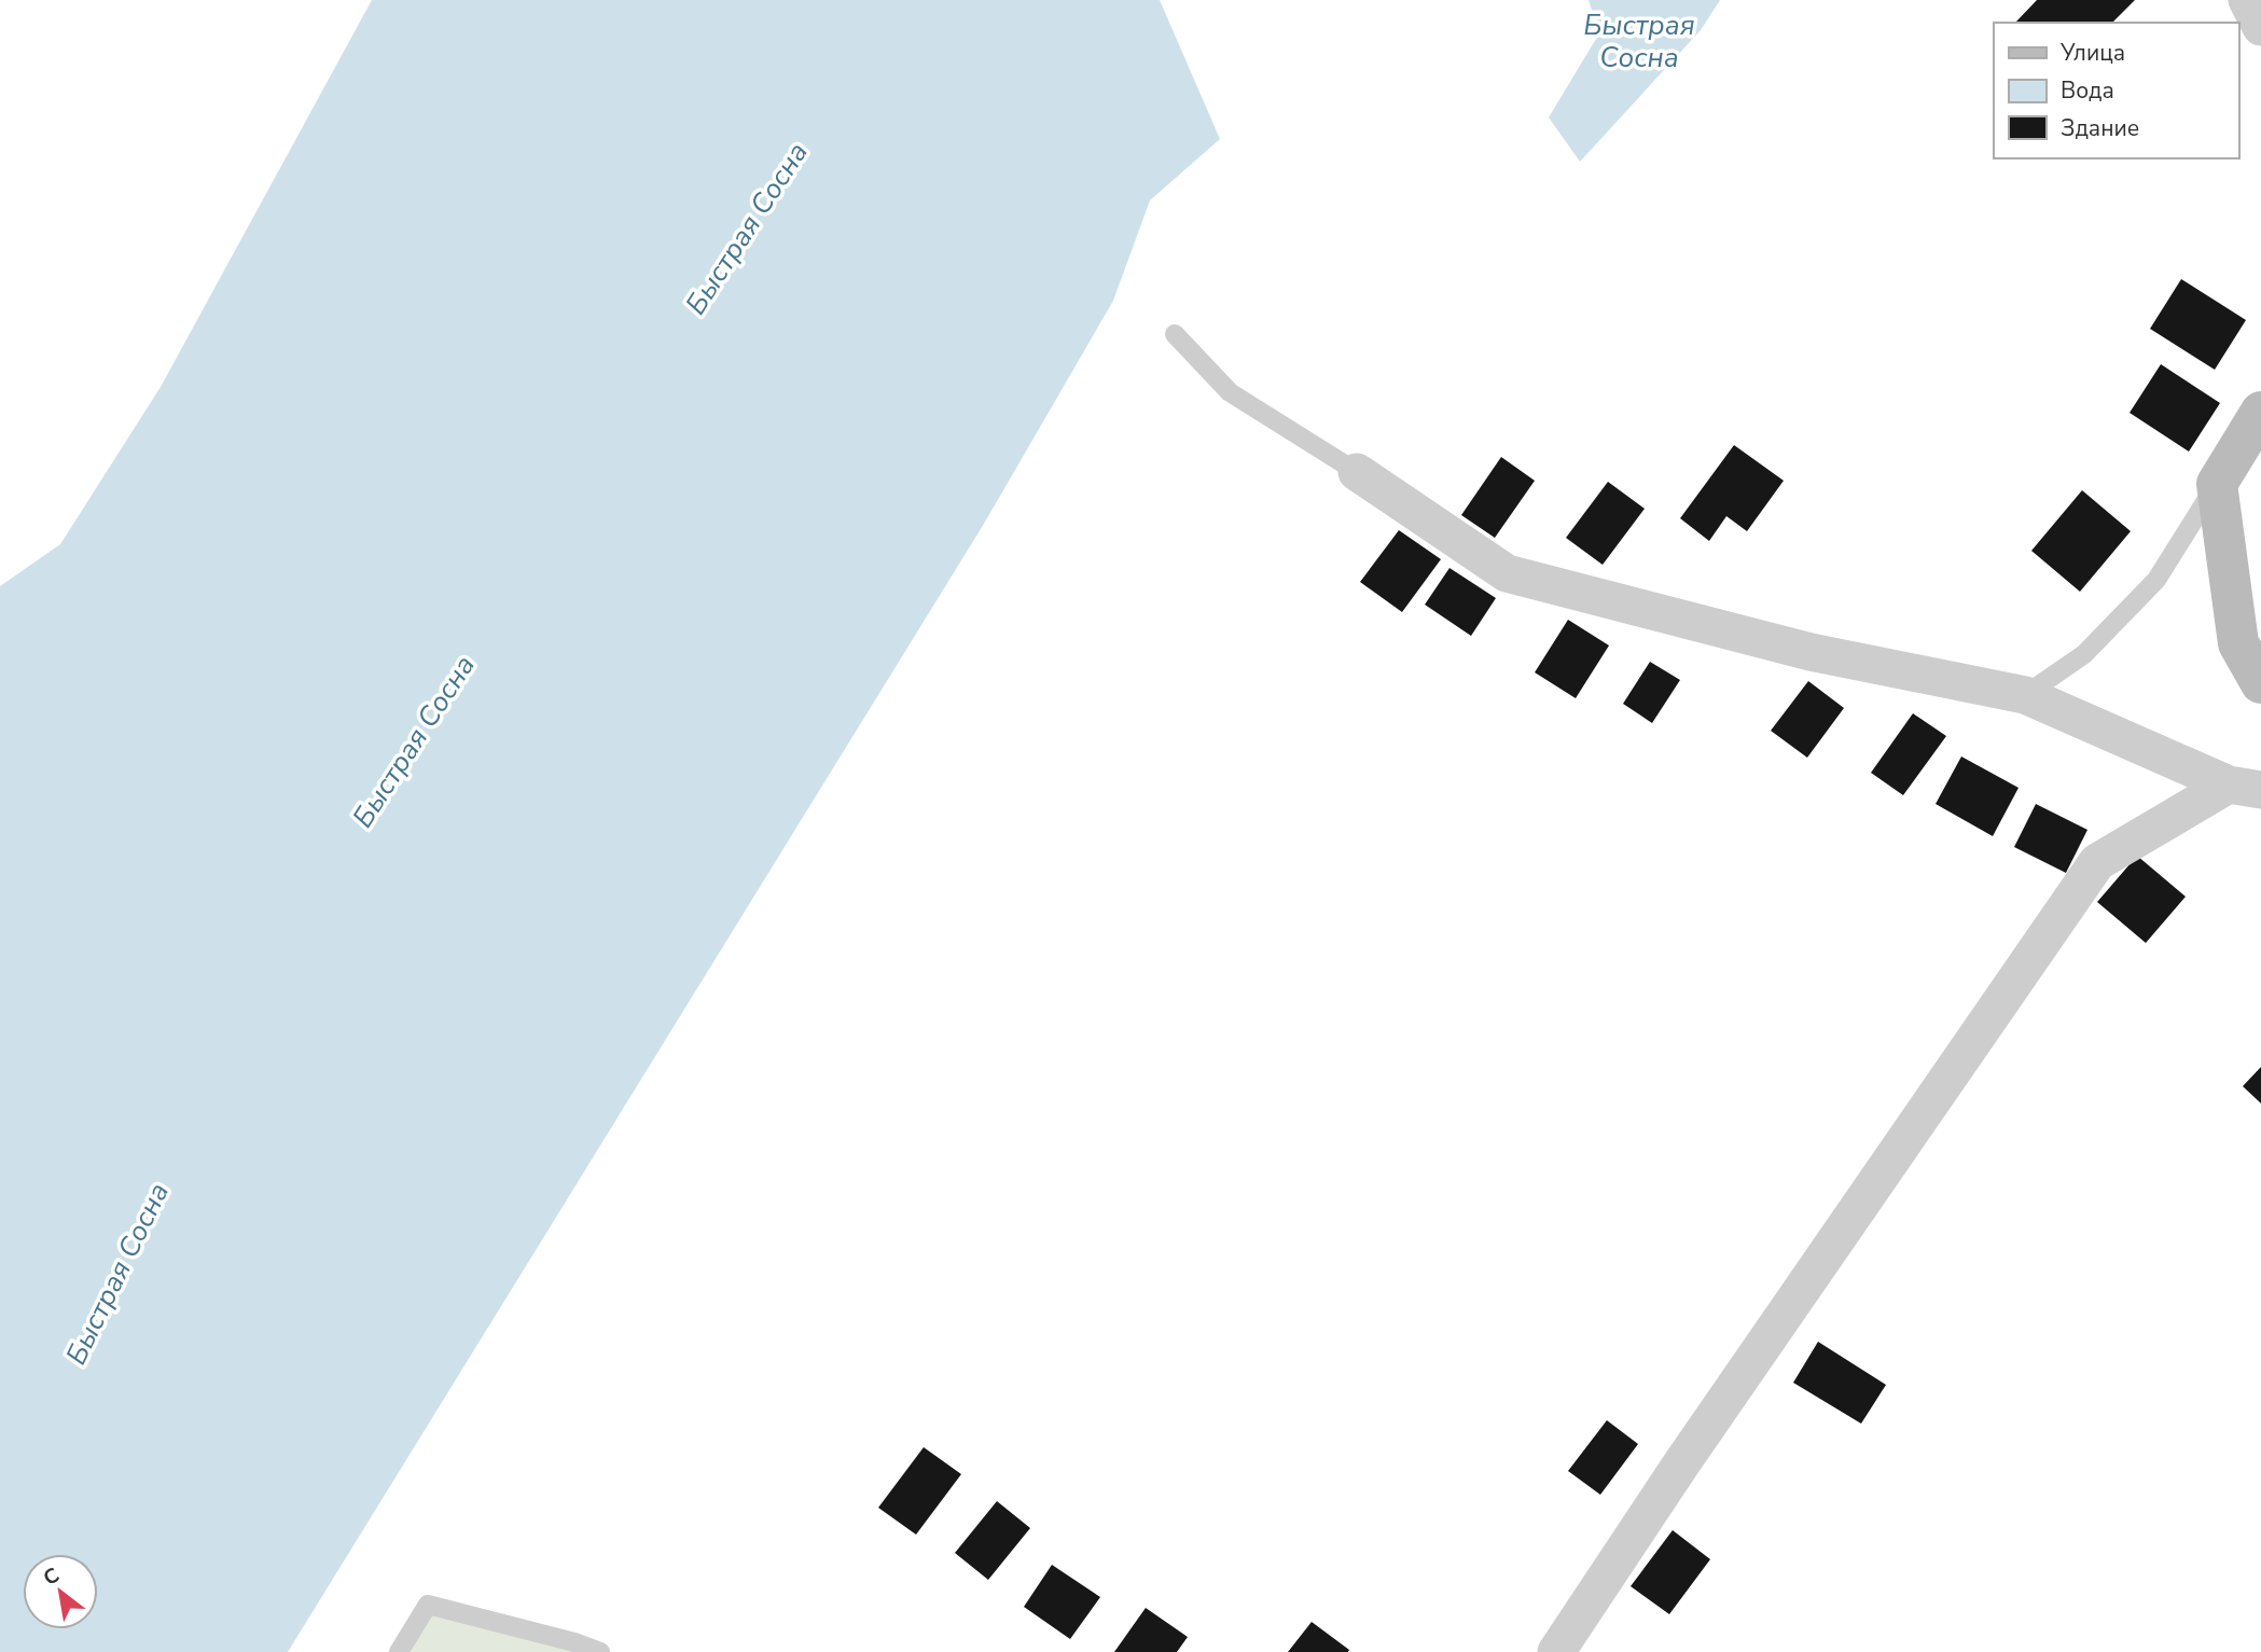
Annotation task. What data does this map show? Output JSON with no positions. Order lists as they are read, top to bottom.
{
  "water": ["Быстрая Сосна"],
  "legend": ["Улица", "Вода", "Здание"],
  "north": "top left"
}
